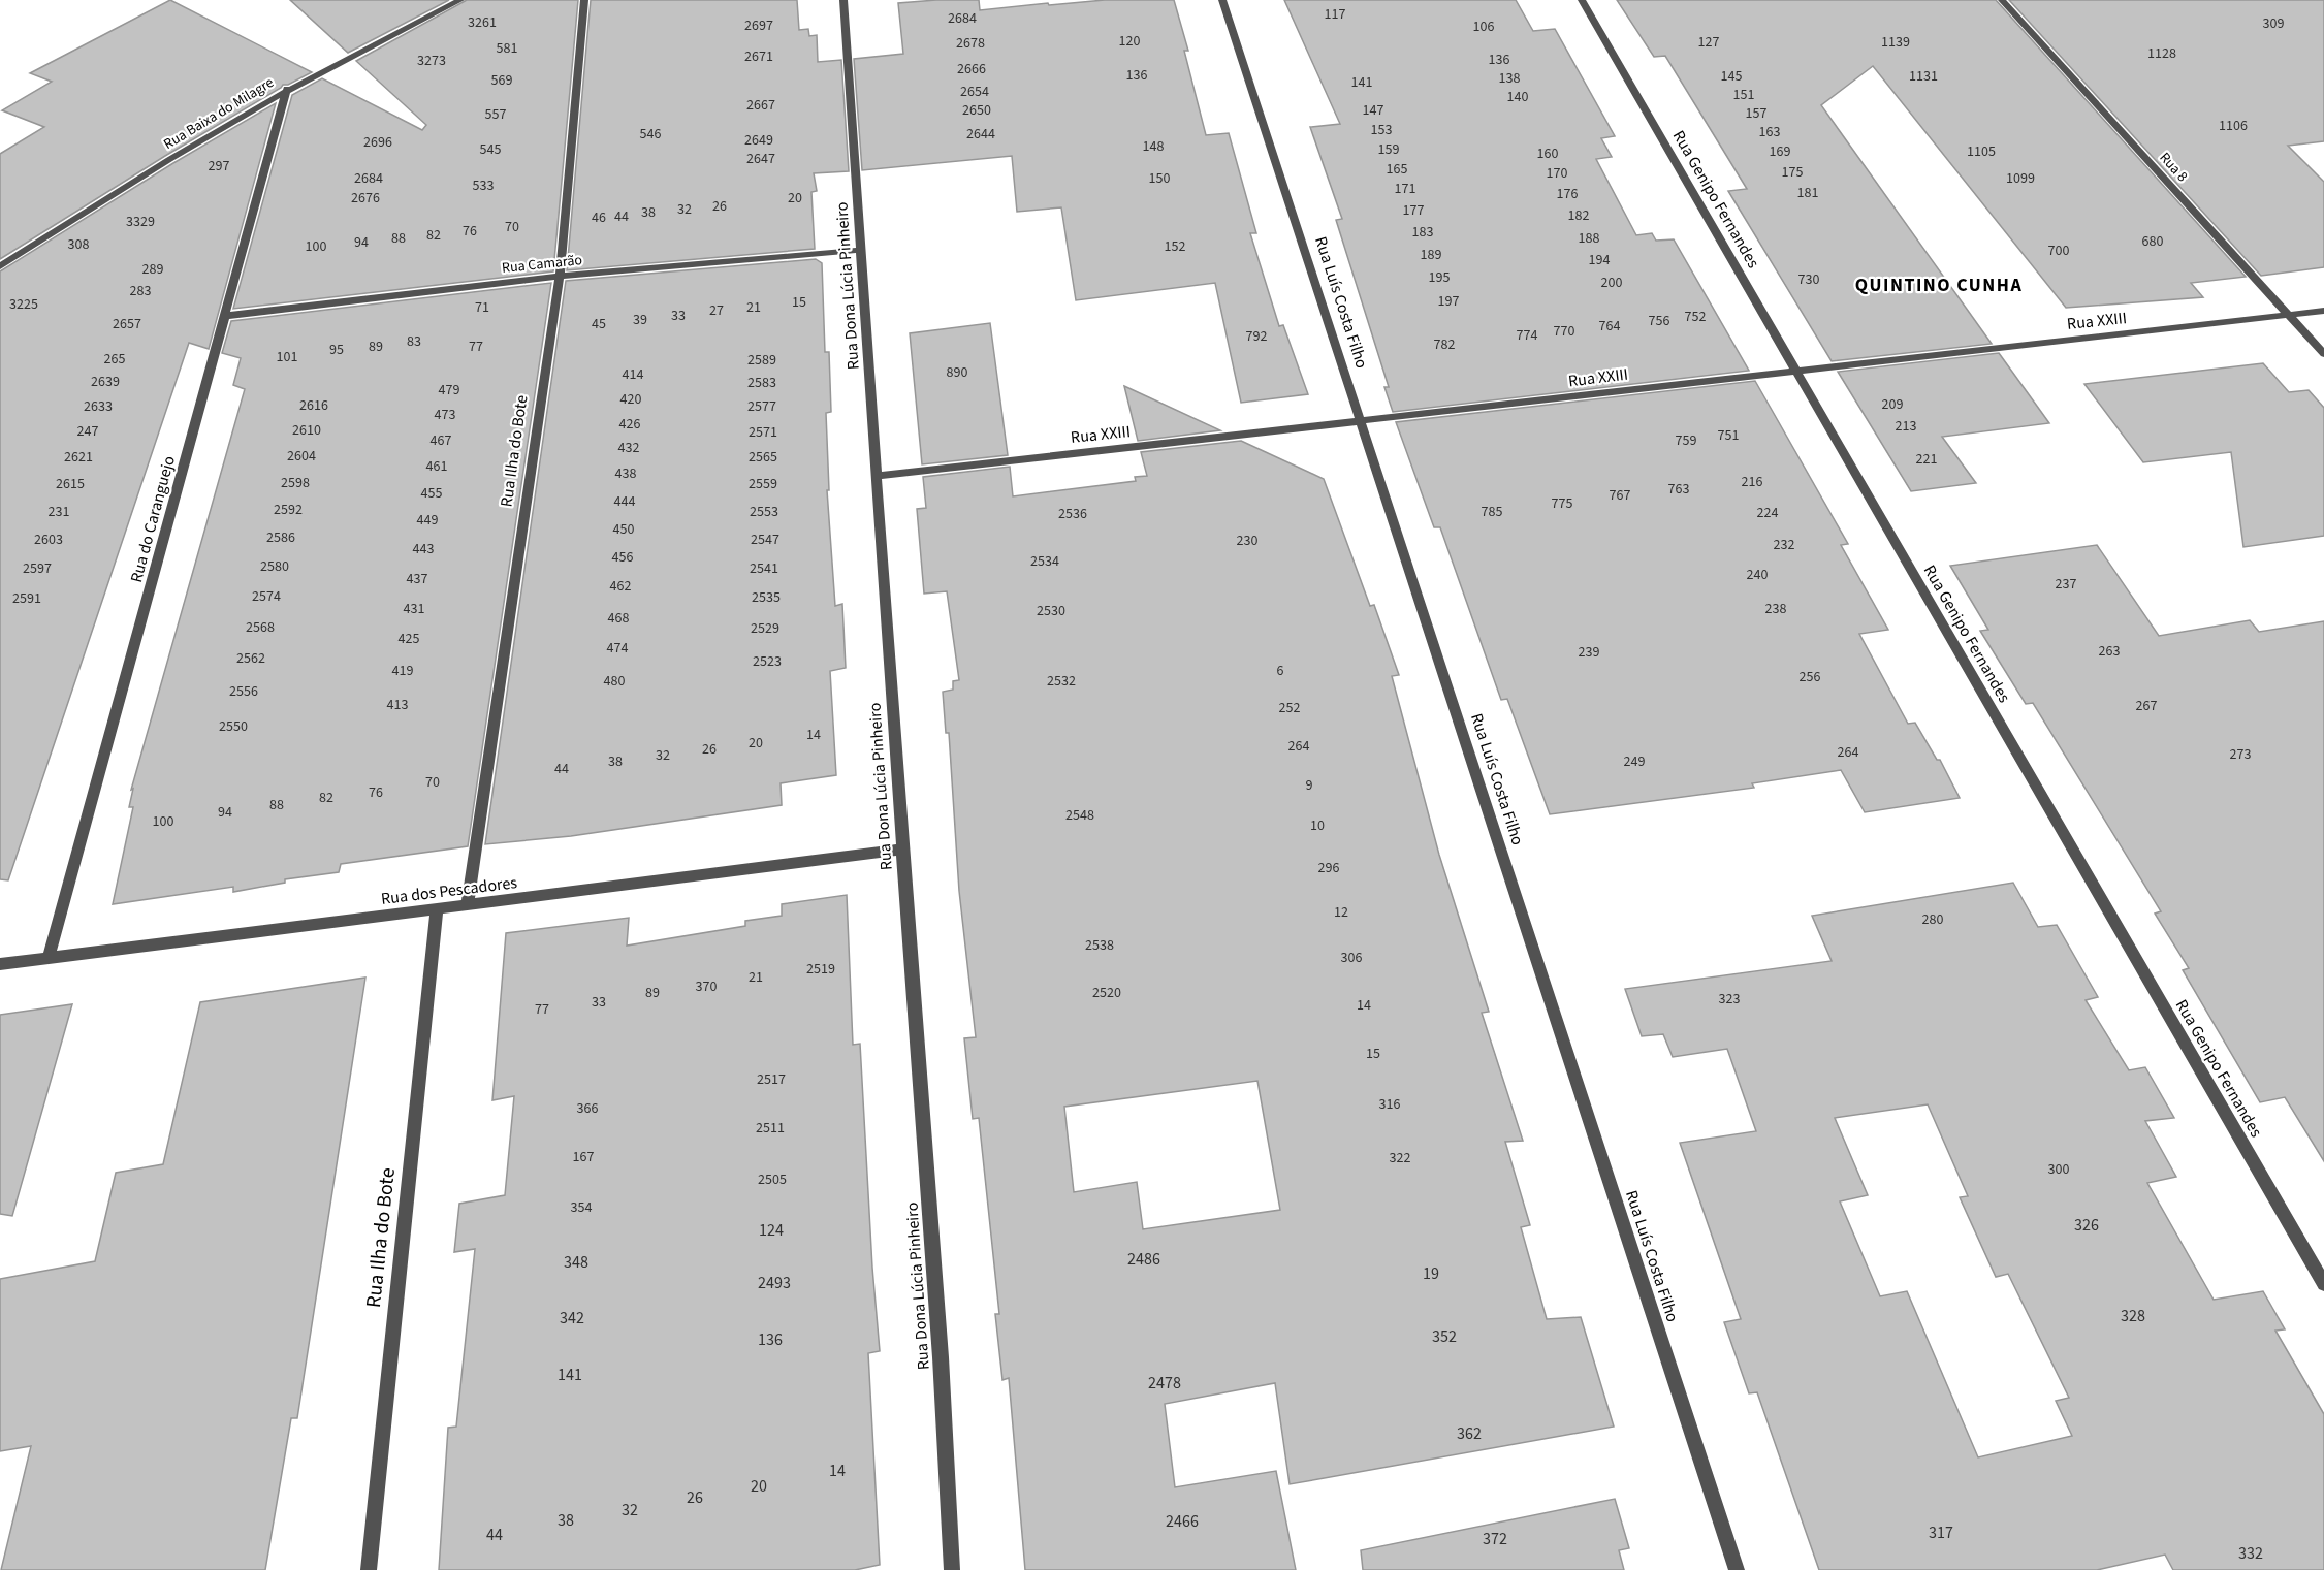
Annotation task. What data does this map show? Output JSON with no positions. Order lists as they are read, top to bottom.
{
  "streets": {
    "street": [
      "Rua Baixa do Milagre",
      "Rua 8",
      "Rua Genipo Fernandes",
      "Rua Camarão",
      "Rua Dona Lúcia Pinheiro",
      "Rua Luís Costa Filho",
      "Rua XXIII",
      "Rua Ilha do Bote",
      "Rua do Caranguejo",
      "Rua dos Pescadores"
    ]
  },
  "crossings": [
    ["Rua Baixa do Milagre", "Rua do Caranguejo"],
    ["Rua 8", "Rua XXIII"],
    ["Rua Genipo Fernandes", "Rua XXIII"],
    ["Rua Camarão", "Rua Dona Lúcia Pinheiro"],
    ["Rua Camarão", "Rua Ilha do Bote"],
    ["Rua Camarão", "Rua do Caranguejo"],
    ["Rua Dona Lúcia Pinheiro", "Rua XXIII"],
    ["Rua Dona Lúcia Pinheiro", "Rua dos Pescadores"],
    ["Rua Luís Costa Filho", "Rua XXIII"],
    ["Rua Ilha do Bote", "Rua dos Pescadores"],
    ["Rua do Caranguejo", "Rua dos Pescadores"]
  ],
  "districts": ["QUINTINO CUNHA"],
  "house_numbers": [
    "117",
    "2684",
    "3261",
    "309",
    "2697",
    "106",
    "120",
    "127",
    "1139",
    "2678",
    "581",
    "1128",
    "2671",
    "136",
    "3273",
    "2666",
    "136",
    "145",
    "1131",
    "138",
    "569",
    "141",
    "2654",
    "151",
    "140",
    "2667",
    "2650",
    "147",
    "157",
    "557",
    "1106",
    "153",
    "163",
    "546",
    "2644",
    "2649",
    "2696",
    "148",
    "545",
    "159",
    "169",
    "1105",
    "160",
    "2647",
    "297",
    "165",
    "175",
    "170",
    "2684",
    "150",
    "1099",
    "533",
    "171",
    "181",
    "176",
    "2676",
    "20",
    "26",
    "32",
    "177",
    "38",
    "182",
    "44",
    "46",
    "3329",
    "70",
    "76",
    "183",
    "82",
    "88",
    "188",
    "680",
    "94",
    "308",
    "100",
    "152",
    "700",
    "189",
    "194",
    "289",
    "195",
    "730",
    "200",
    "283",
    "197",
    "15",
    "3225",
    "71",
    "21",
    "27",
    "33",
    "752",
    "39",
    "756",
    "2657",
    "45",
    "764",
    "770",
    "774",
    "792",
    "83",
    "782",
    "89",
    "77",
    "95",
    "101",
    "265",
    "2589",
    "890",
    "414",
    "2639",
    "2583",
    "479",
    "420",
    "209",
    "2616",
    "2633",
    "2577",
    "473",
    "426",
    "213",
    "2610",
    "247",
    "2571",
    "751",
    "467",
    "759",
    "432",
    "2604",
    "2621",
    "2565",
    "221",
    "461",
    "438",
    "216",
    "2598",
    "2615",
    "2559",
    "763",
    "455",
    "767",
    "444",
    "775",
    "2592",
    "231",
    "2553",
    "785",
    "224",
    "2536",
    "449",
    "450",
    "2586",
    "2603",
    "2547",
    "230",
    "232",
    "443",
    "456",
    "2534",
    "2580",
    "2597",
    "2541",
    "240",
    "437",
    "237",
    "462",
    "2574",
    "2535",
    "2591",
    "431",
    "238",
    "2530",
    "468",
    "2568",
    "2529",
    "425",
    "474",
    "263",
    "239",
    "2562",
    "2523",
    "419",
    "6",
    "256",
    "480",
    "2532",
    "2556",
    "413",
    "267",
    "252",
    "2550",
    "14",
    "20",
    "264",
    "26",
    "264",
    "273",
    "32",
    "38",
    "249",
    "44",
    "70",
    "9",
    "76",
    "82",
    "88",
    "94",
    "2548",
    "100",
    "10",
    "296",
    "12",
    "280",
    "2538",
    "306",
    "2519",
    "21",
    "370",
    "89",
    "2520",
    "323",
    "33",
    "14",
    "77",
    "15",
    "2517",
    "316",
    "366",
    "2511",
    "167",
    "322",
    "300",
    "2505",
    "354",
    "326",
    "124",
    "2486",
    "348",
    "19",
    "2493",
    "328",
    "342",
    "352",
    "136",
    "141",
    "2478",
    "362",
    "14",
    "20",
    "26",
    "32",
    "38",
    "2466",
    "317",
    "44",
    "372",
    "332"
  ]
}
